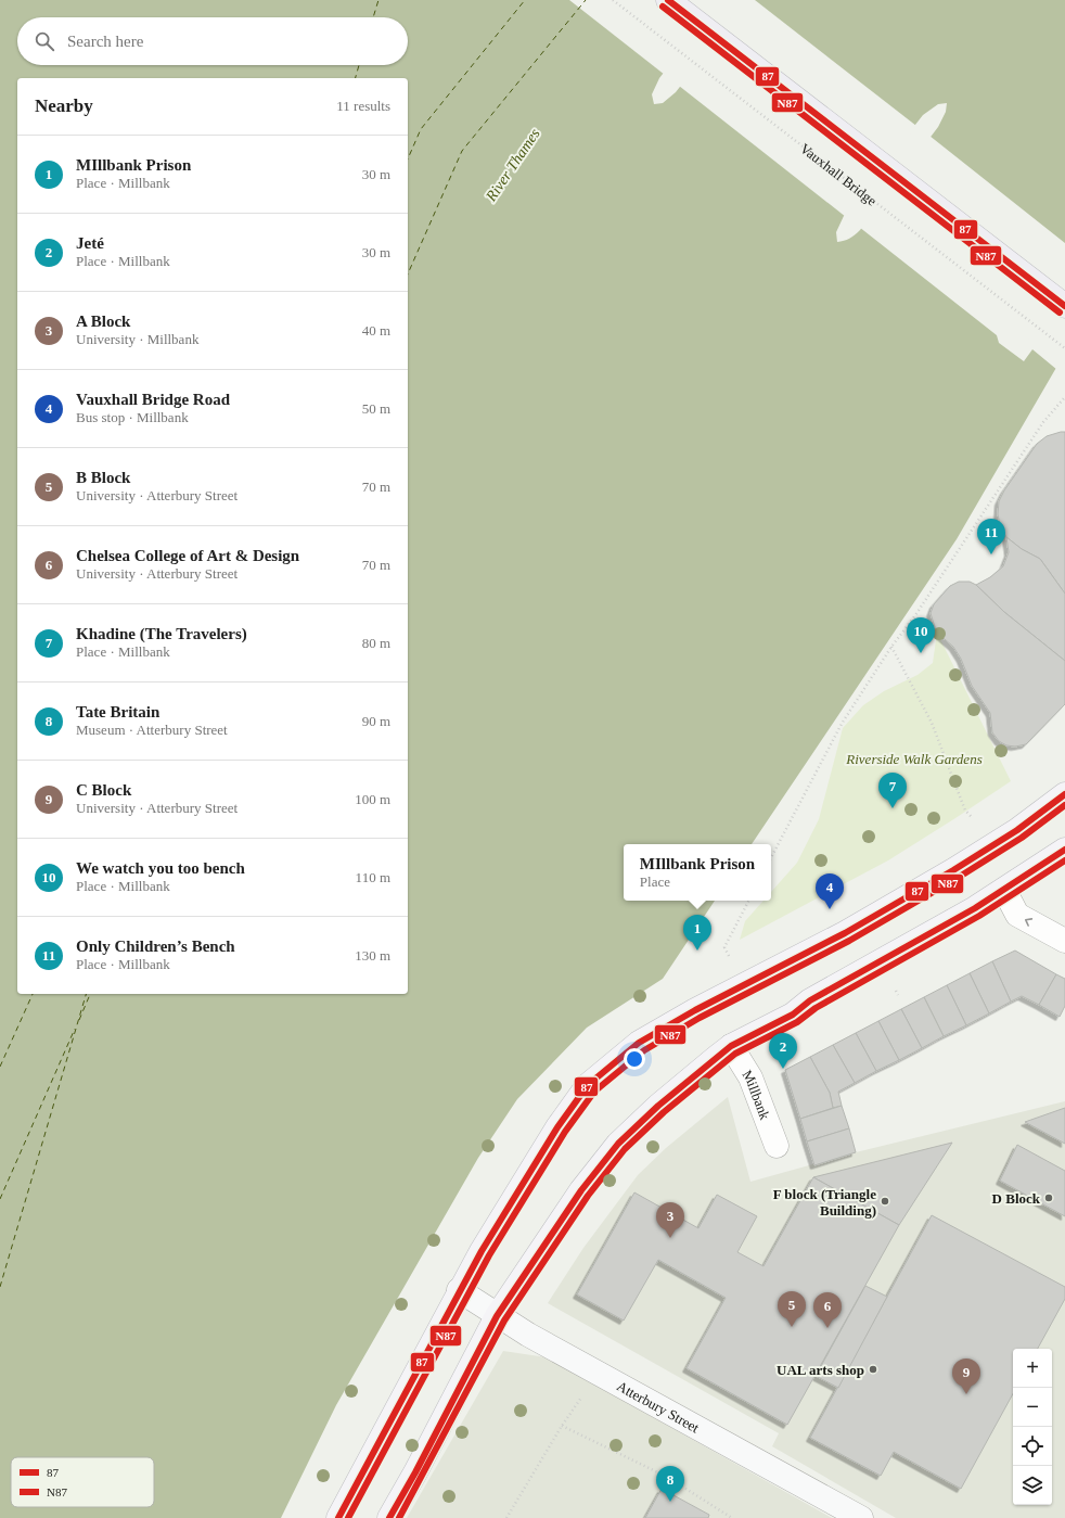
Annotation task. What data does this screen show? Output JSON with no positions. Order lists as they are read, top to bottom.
{
  "streets": {
    "main road": ["Atterbury Street"],
    "street": ["Millbank"],
    "path": ["Vauxhall Bridge"]
  },
  "water": ["River Thames"],
  "parks": ["Riverside Walk Gardens"],
  "places": ["D Block", "F block (Triangle Building)", "UAL arts shop"],
  "lines": ["transit line 87", "transit line N87"],
  "legend": ["87", "N87"],
  "page": {
    "search": "Search here",
    "heading": ["Nearby", "11 results"],
    "list": [
      {
        "mark": "1",
        "name": "MIllbank Prison",
        "note": "Place · Millbank",
        "value": "30 m"
      },
      {
        "mark": "2",
        "name": "Jeté",
        "note": "Place · Millbank",
        "value": "30 m"
      },
      {
        "mark": "3",
        "name": "A Block",
        "note": "University · Millbank",
        "value": "40 m"
      },
      {
        "mark": "4",
        "name": "Vauxhall Bridge Road",
        "note": "Bus stop · Millbank",
        "value": "50 m"
      },
      {
        "mark": "5",
        "name": "B Block",
        "note": "University · Atterbury Street",
        "value": "70 m"
      },
      {
        "mark": "6",
        "name": "Chelsea College of Art & Design",
        "note": "University · Atterbury Street",
        "value": "70 m"
      },
      {
        "mark": "7",
        "name": "Khadine (The Travelers)",
        "note": "Place · Millbank",
        "value": "80 m"
      },
      {
        "mark": "8",
        "name": "Tate Britain",
        "note": "Museum · Atterbury Street",
        "value": "90 m"
      },
      {
        "mark": "9",
        "name": "C Block",
        "note": "University · Atterbury Street",
        "value": "100 m"
      },
      {
        "mark": "10",
        "name": "We watch you too bench",
        "note": "Place · Millbank",
        "value": "110 m"
      },
      {
        "mark": "11",
        "name": "Only Children’s Bench",
        "note": "Place · Millbank",
        "value": "130 m"
      }
    ],
    "pins": [
      "11",
      "10",
      "7",
      "4",
      "1",
      "2",
      "3",
      "5",
      "6",
      "9",
      "8"
    ],
    "popup": ["MIllbank Prison", "Place"],
    "map_buttons": ["+", "−"]
  }
}
